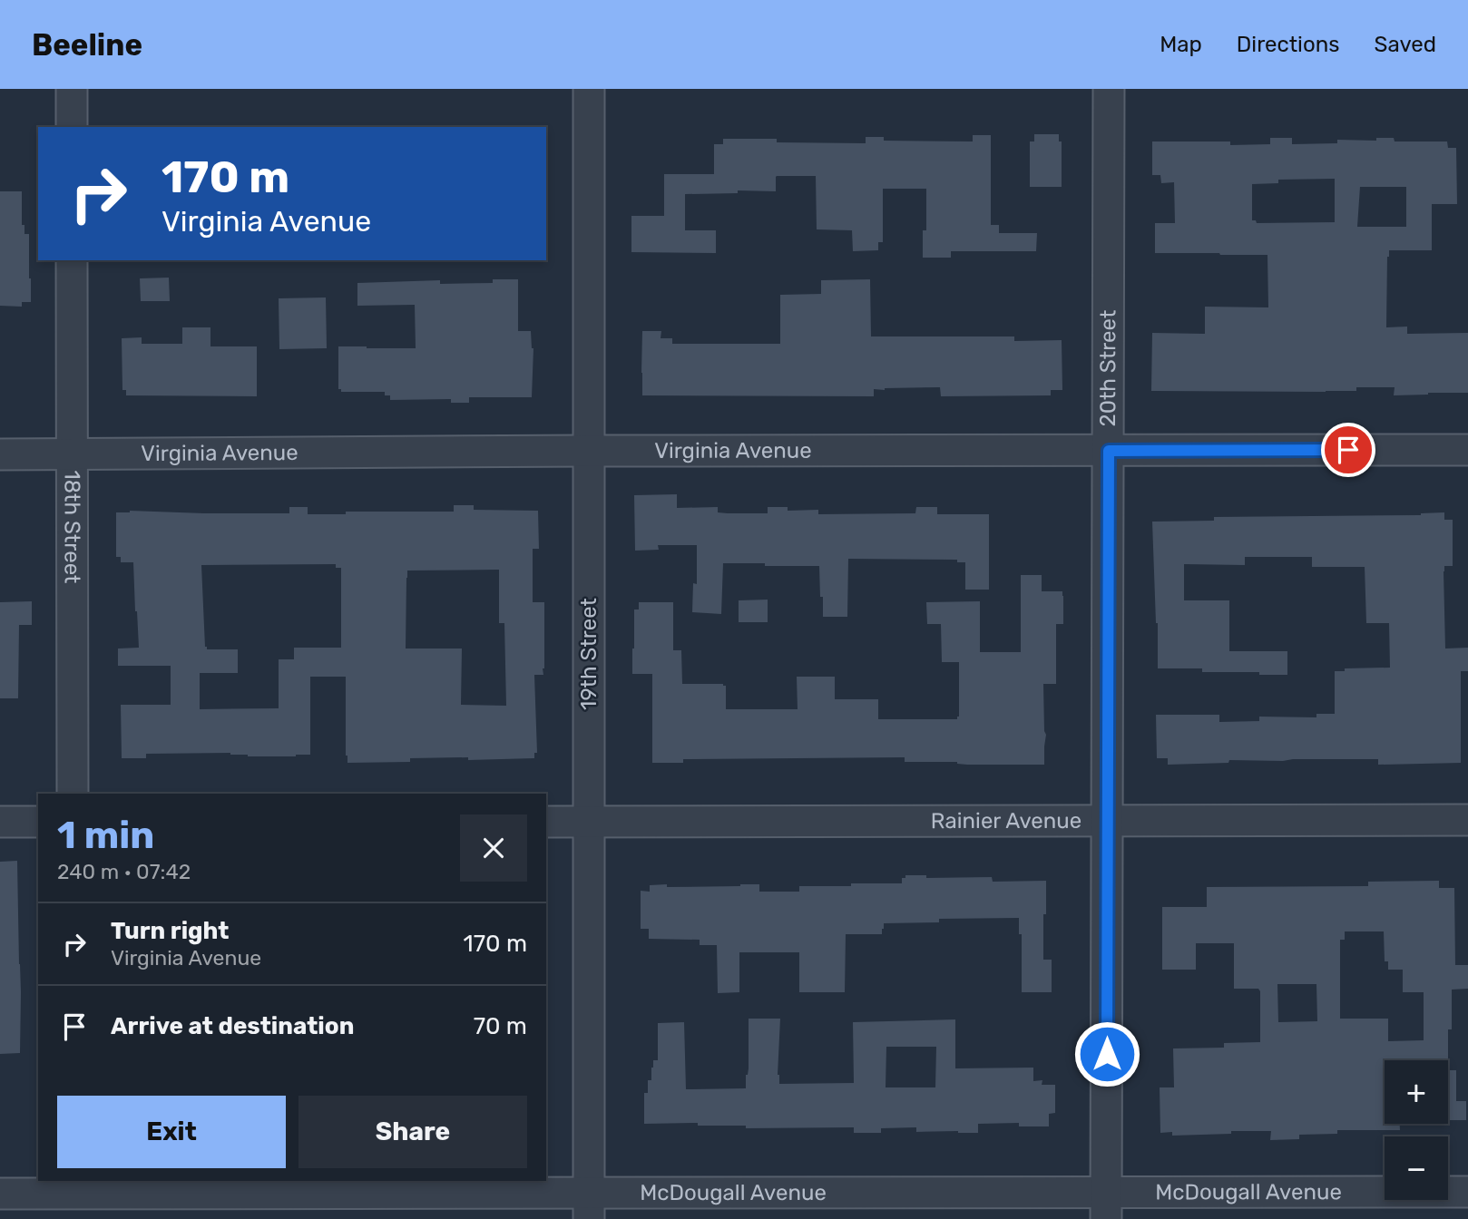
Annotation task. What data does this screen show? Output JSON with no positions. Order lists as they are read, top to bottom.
{
  "streets": {
    "street": [
      "20th Street",
      "Virginia Avenue",
      "18th Street",
      "19th Street",
      "Rainier Avenue",
      "McDougall Avenue"
    ]
  },
  "crossings": [
    ["20th Street", "Virginia Avenue"],
    ["20th Street", "Rainier Avenue"],
    ["20th Street", "McDougall Avenue"],
    ["Virginia Avenue", "18th Street"],
    ["Virginia Avenue", "19th Street"],
    ["19th Street", "Rainier Avenue"],
    ["19th Street", "McDougall Avenue"]
  ],
  "page": {
    "header": "Beeline",
    "nav": ["Map", "Directions", "Saved"],
    "turn": ["170 m", "Virginia Avenue"],
    "heading": ["1 min", "240 m · 07:42"],
    "list": [
      {
        "name": "Turn right",
        "note": "Virginia Avenue",
        "value": "170 m"
      },
      {
        "name": "Arrive at destination",
        "value": "70 m"
      }
    ],
    "map_buttons": ["+", "−"],
    "buttons": ["Exit", "Share"]
  }
}
